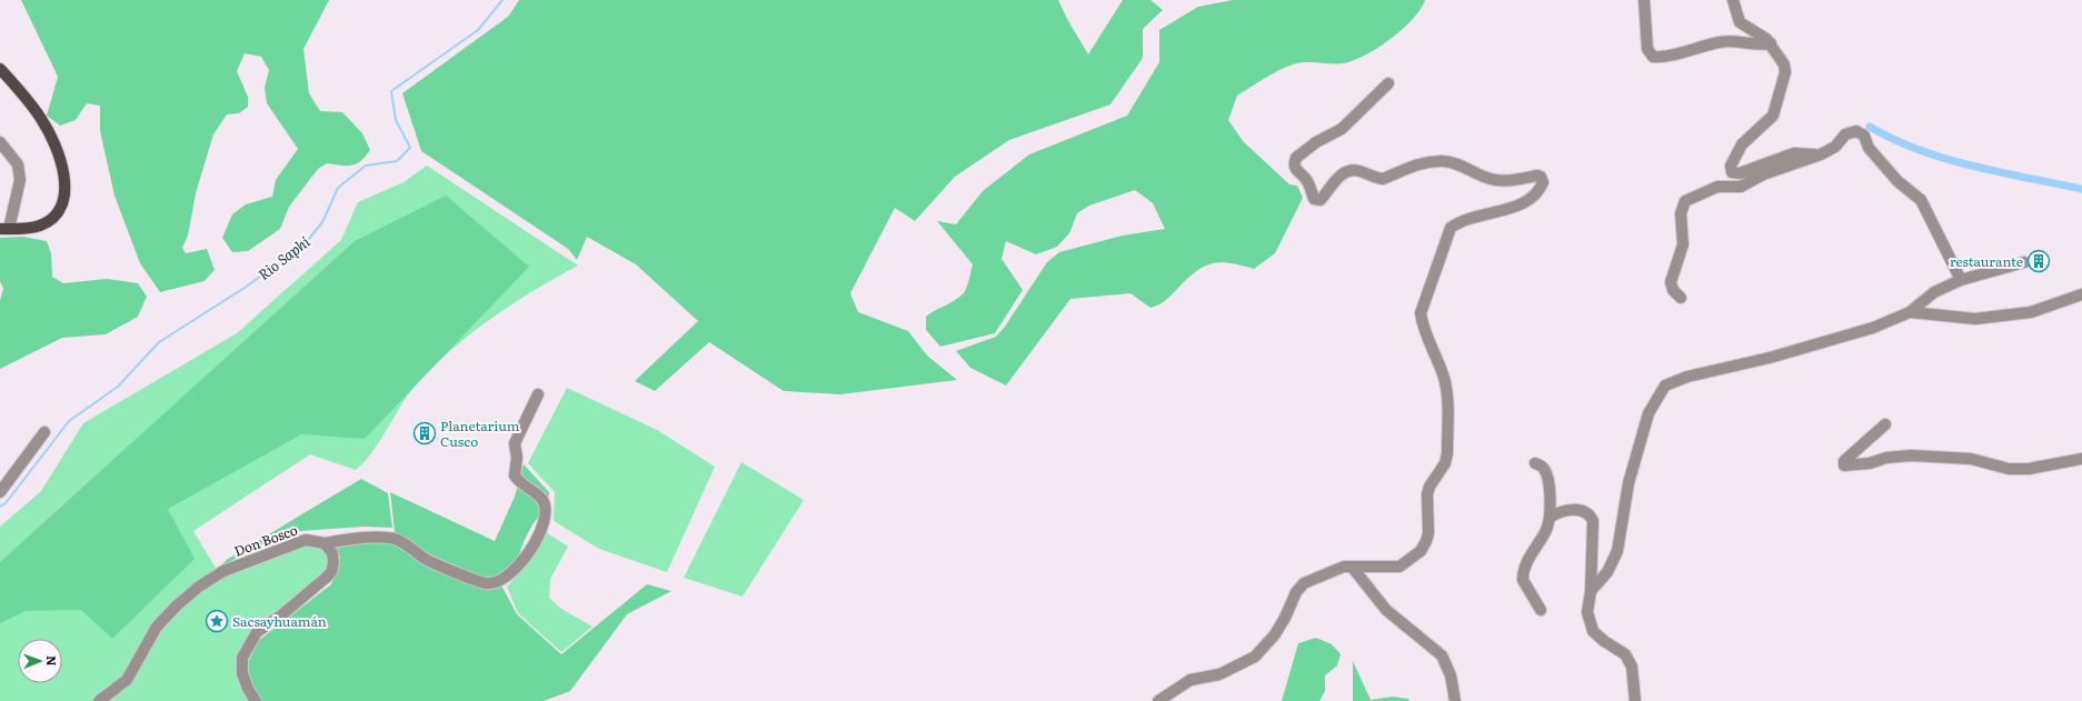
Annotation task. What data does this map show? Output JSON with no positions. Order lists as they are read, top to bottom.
{
  "streets": {
    "street": ["Don Bosco"]
  },
  "water": ["Rio Saphi"],
  "places": {
    "building": ["restaurante", "Planetarium Cusco"],
    "place": ["Sacsayhuamán"]
  },
  "north": "right"
}
